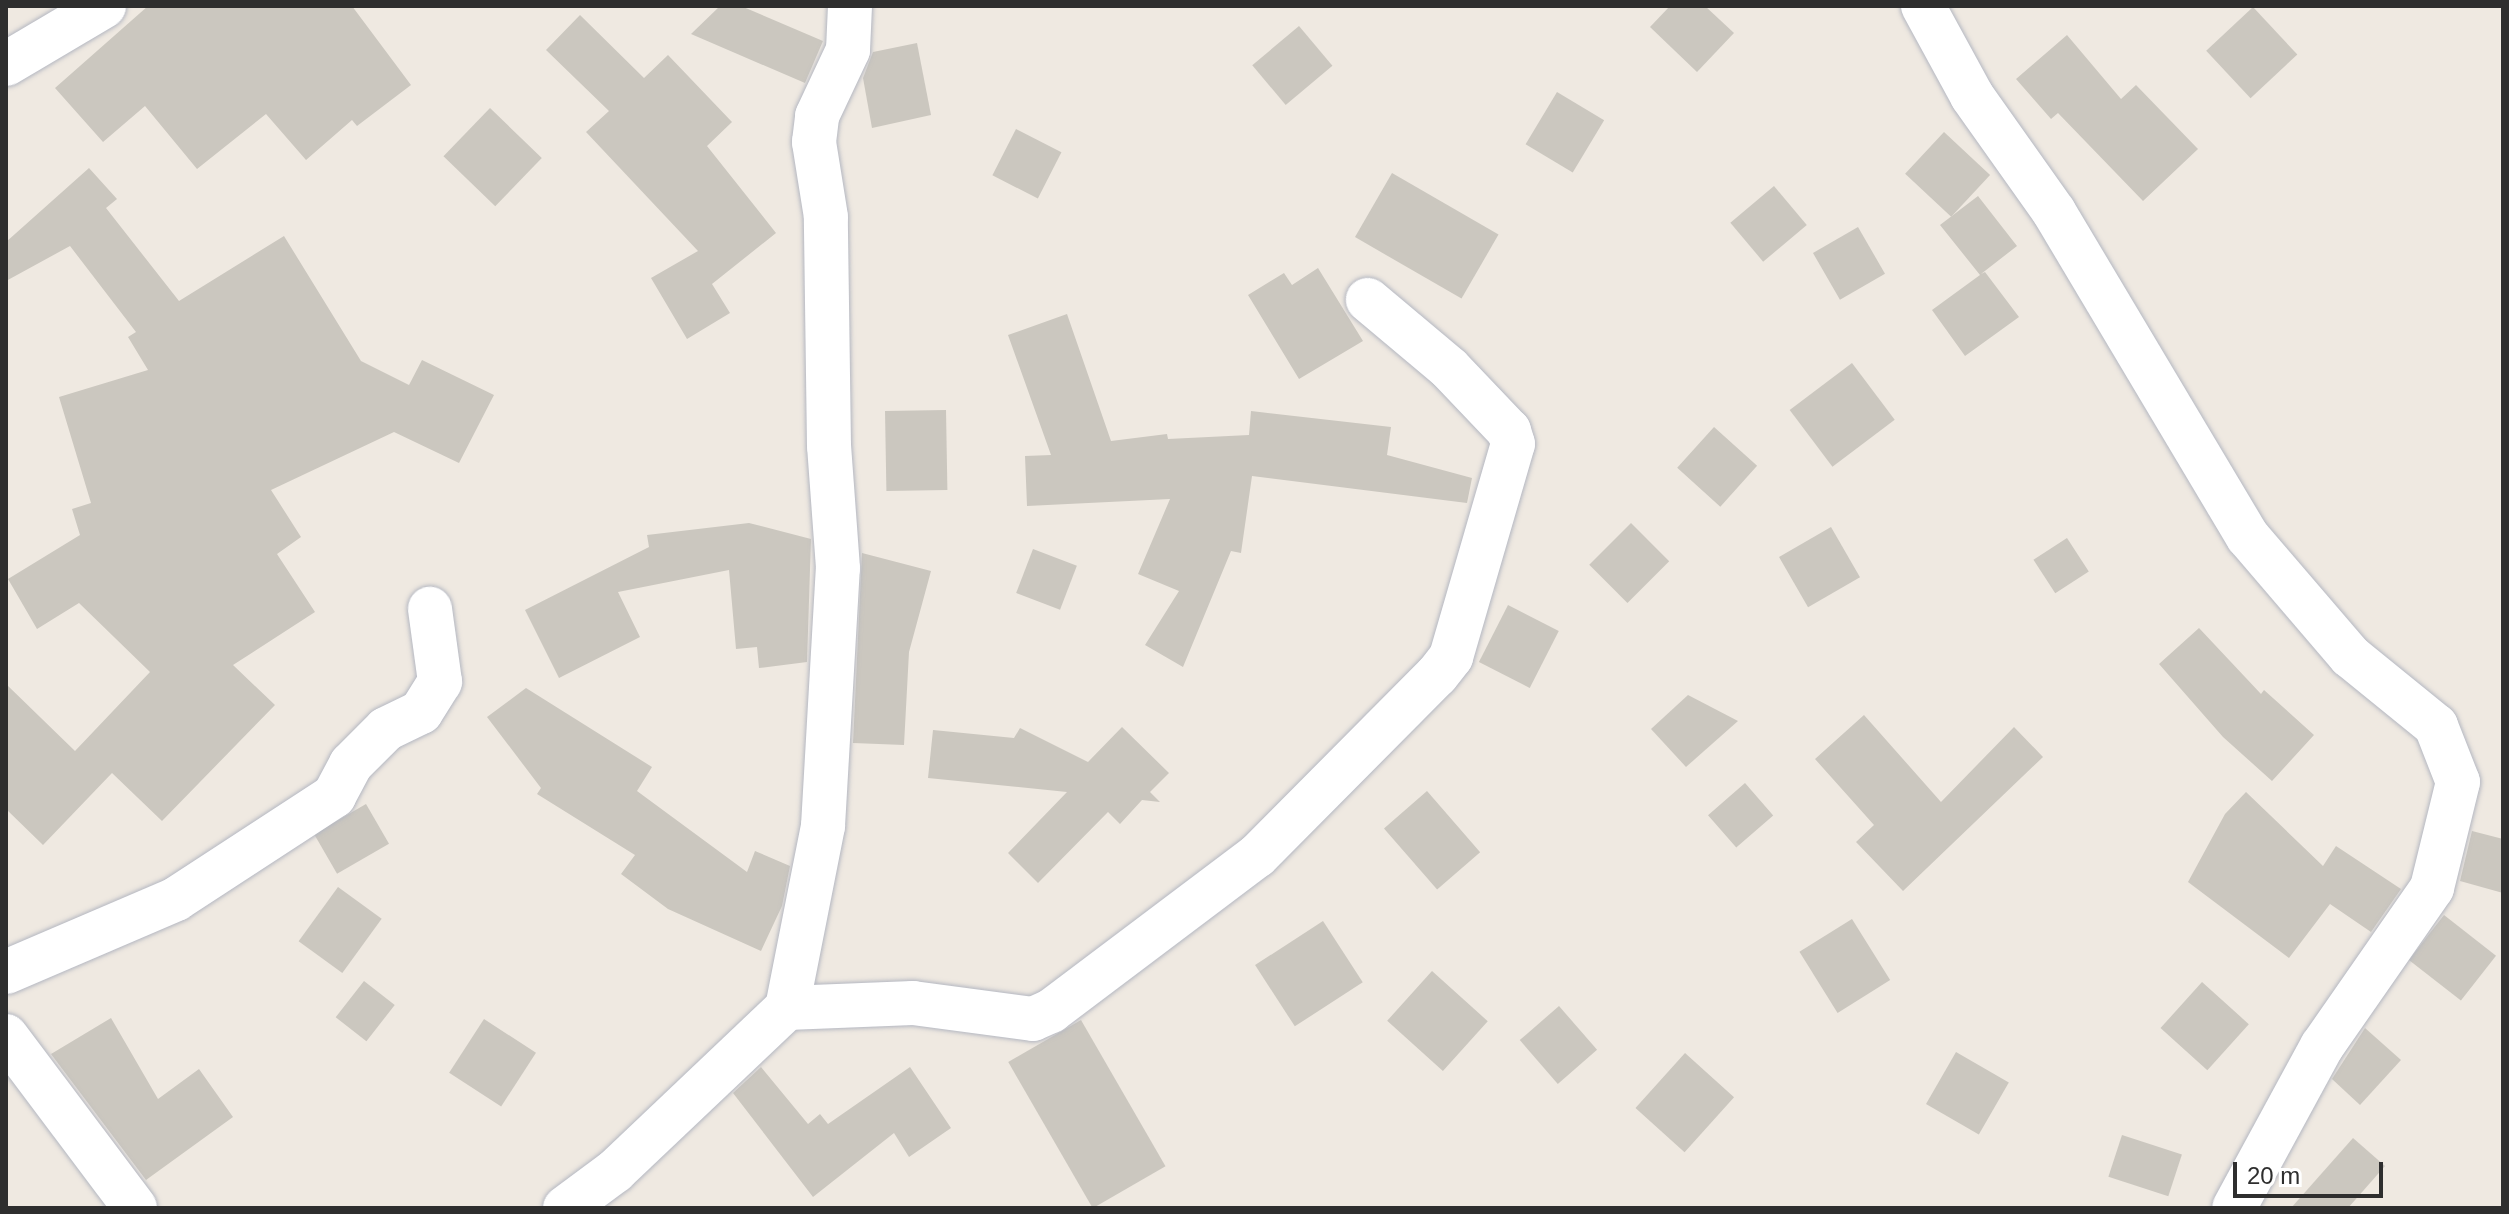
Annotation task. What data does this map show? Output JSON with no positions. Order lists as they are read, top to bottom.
{
  "scale_bar": "20 m"
}
